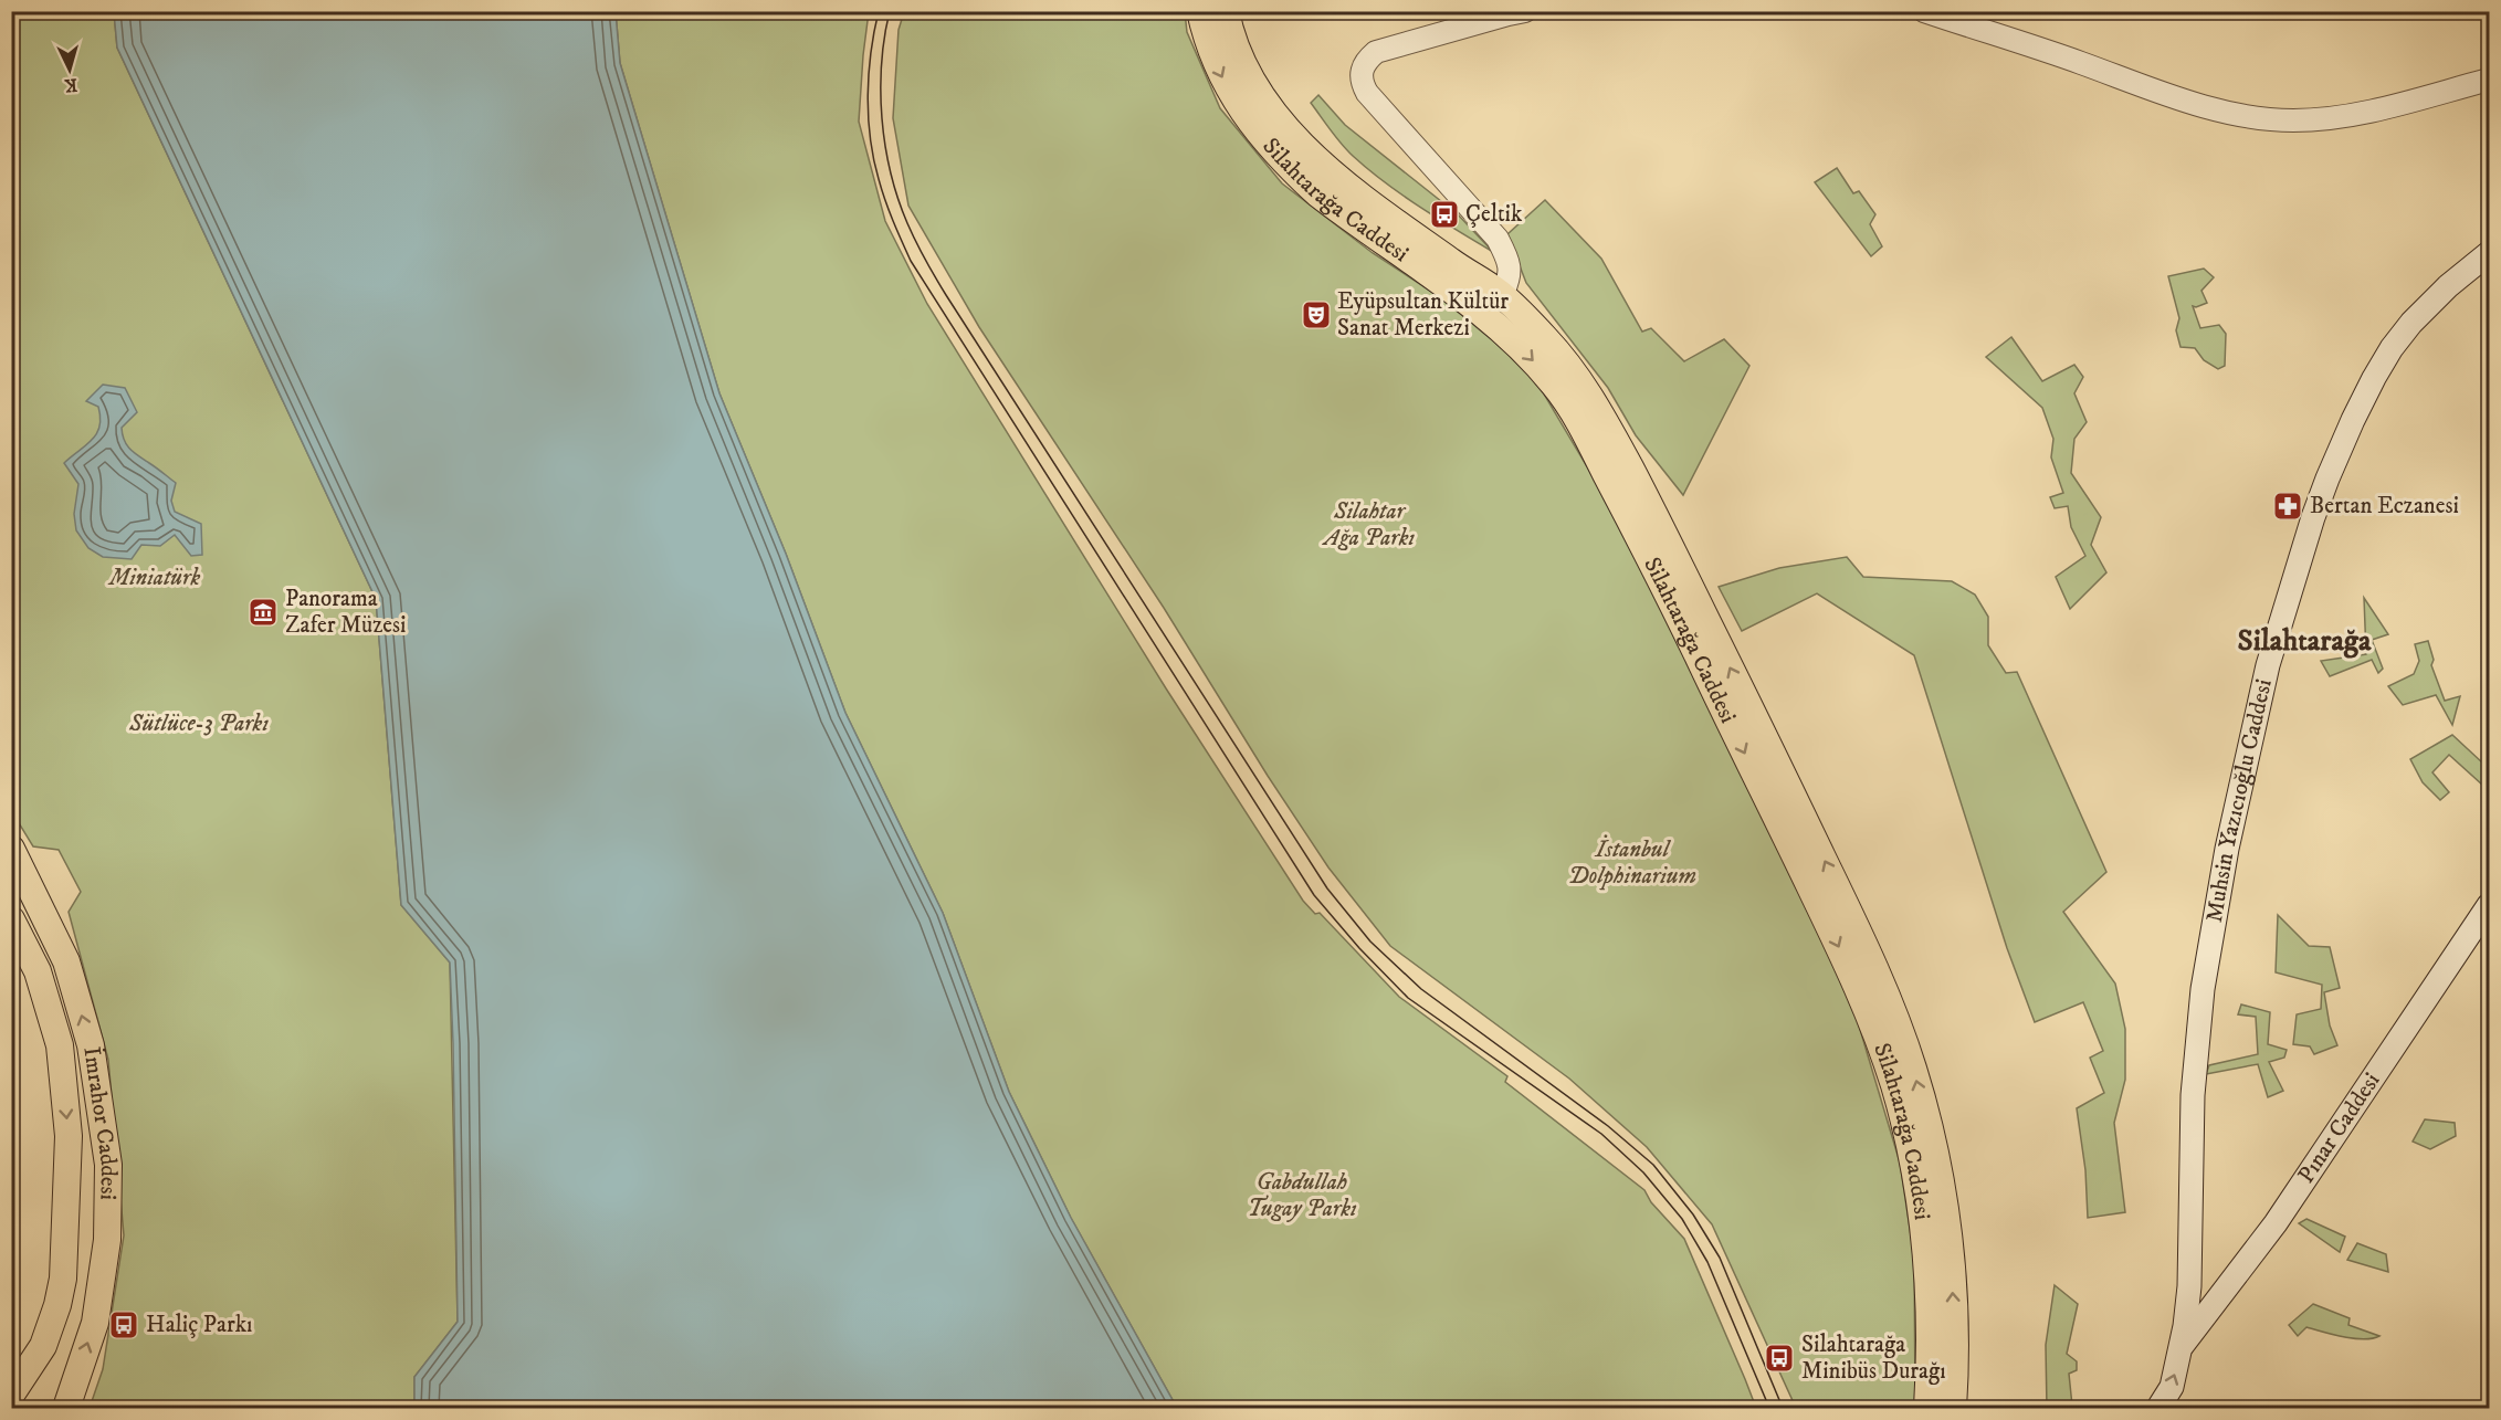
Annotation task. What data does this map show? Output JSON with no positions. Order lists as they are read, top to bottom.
{
  "streets": {
    "main road": [
      "Silahtarağa Caddesi",
      "Muhsin Yazıcıoğlu Caddesi",
      "İmrahor Caddesi",
      "Pınar Caddesi"
    ]
  },
  "crossings": [
    ["Muhsin Yazıcıoğlu Caddesi", "Pınar Caddesi"]
  ],
  "districts": ["Silahtarağa"],
  "parks": [
    "Silahtar Ağa Parkı",
    "Miniatürk",
    "Sütlüce-3 Parkı",
    "İstanbul Dolphinarium",
    "Gabdullah Tugay Parkı"
  ],
  "places": {
    "bus stop": ["Çeltik", "Haliç Parkı", "Silahtarağa Minibüs Durağı"],
    "theatre": ["Eyüpsultan Kültür Sanat Merkezi"],
    "pharmacy": ["Bertan Eczanesi"],
    "museum": ["Panorama Zafer Müzesi"]
  },
  "north": "bottom"
}
